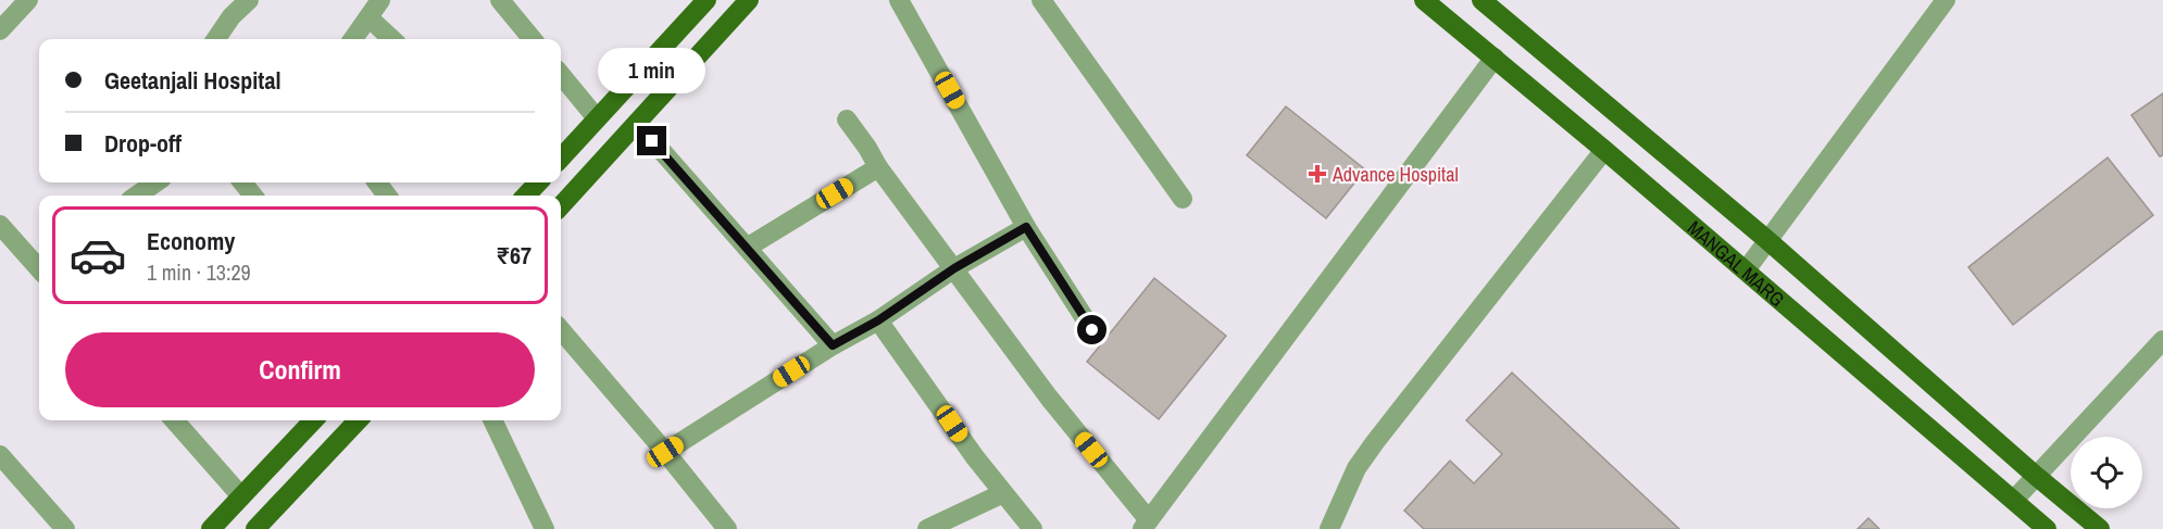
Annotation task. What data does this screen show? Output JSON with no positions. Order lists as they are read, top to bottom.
{
  "streets": {
    "main road": ["MANGAL MARG"]
  },
  "places": {
    "health": ["Advance Hospital"]
  },
  "page": {
    "banner": ["Geetanjali Hospital", "Drop-off"],
    "bubble": "1 min",
    "list": [
      {
        "name": "Economy",
        "note": "1 min · 13:29",
        "value": "₹67"
      }
    ],
    "buttons": "Confirm"
  }
}
